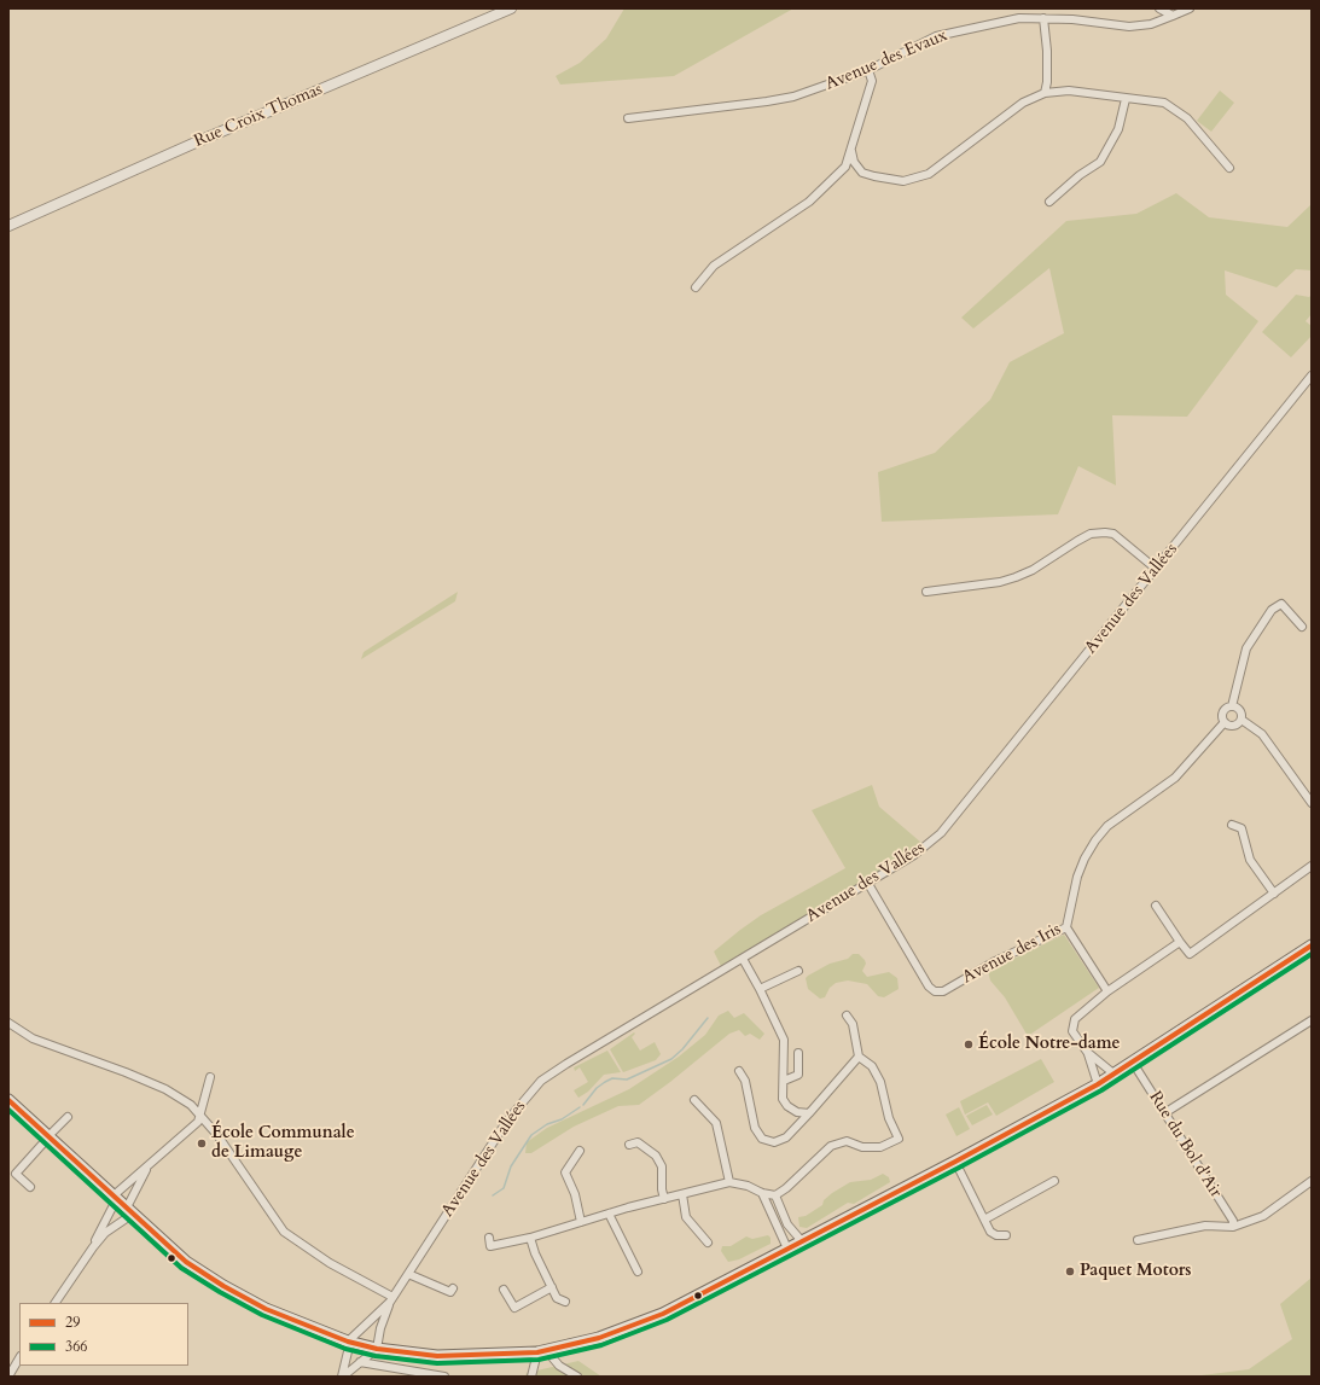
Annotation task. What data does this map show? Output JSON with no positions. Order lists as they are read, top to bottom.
{
  "streets": {
    "street": [
      "Avenue des Evaux",
      "Rue Croix Thomas",
      "Avenue des Vallées",
      "Avenue des Iris",
      "Rue du Bol d'Air"
    ]
  },
  "crossings": [
    ["Avenue des Vallées", "Avenue des Iris"]
  ],
  "places": ["École Notre-dame", "École Communale de Limauge", "Paquet Motors"],
  "lines": ["transit line 29", "transit line 366"],
  "legend": ["29", "366"]
}
